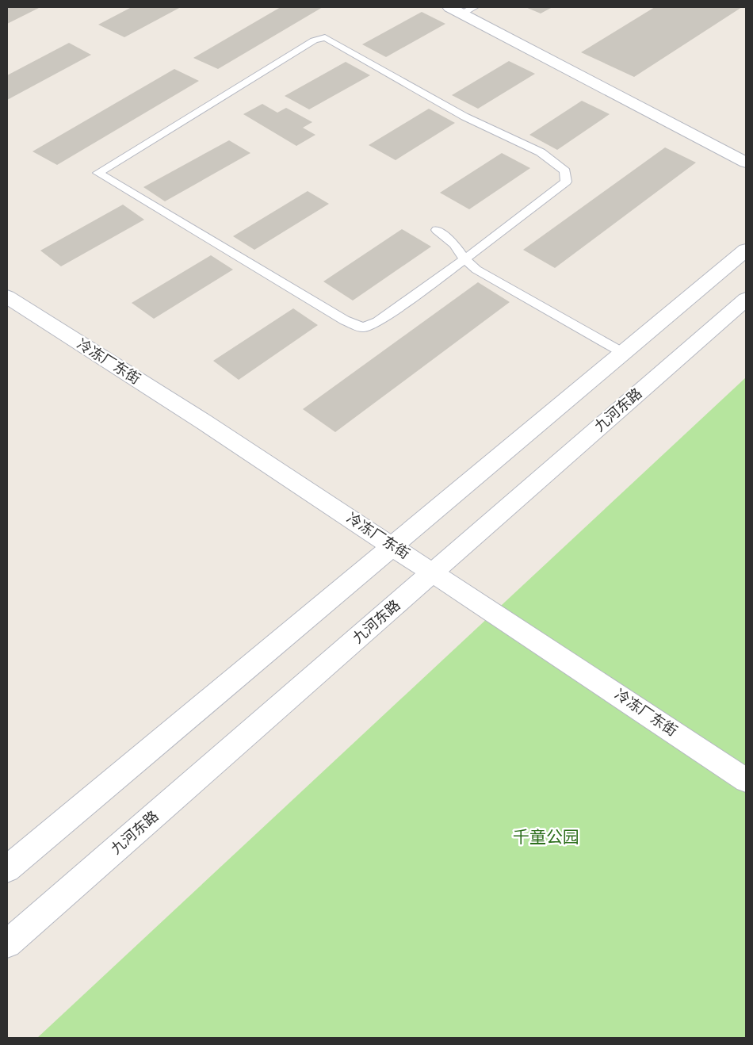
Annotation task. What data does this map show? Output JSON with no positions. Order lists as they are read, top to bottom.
{
  "streets": {
    "main road": ["冷冻厂东街", "九河东路"]
  },
  "crossings": [
    ["冷冻厂东街", "九河东路"]
  ],
  "parks": ["千童公园"]
}
